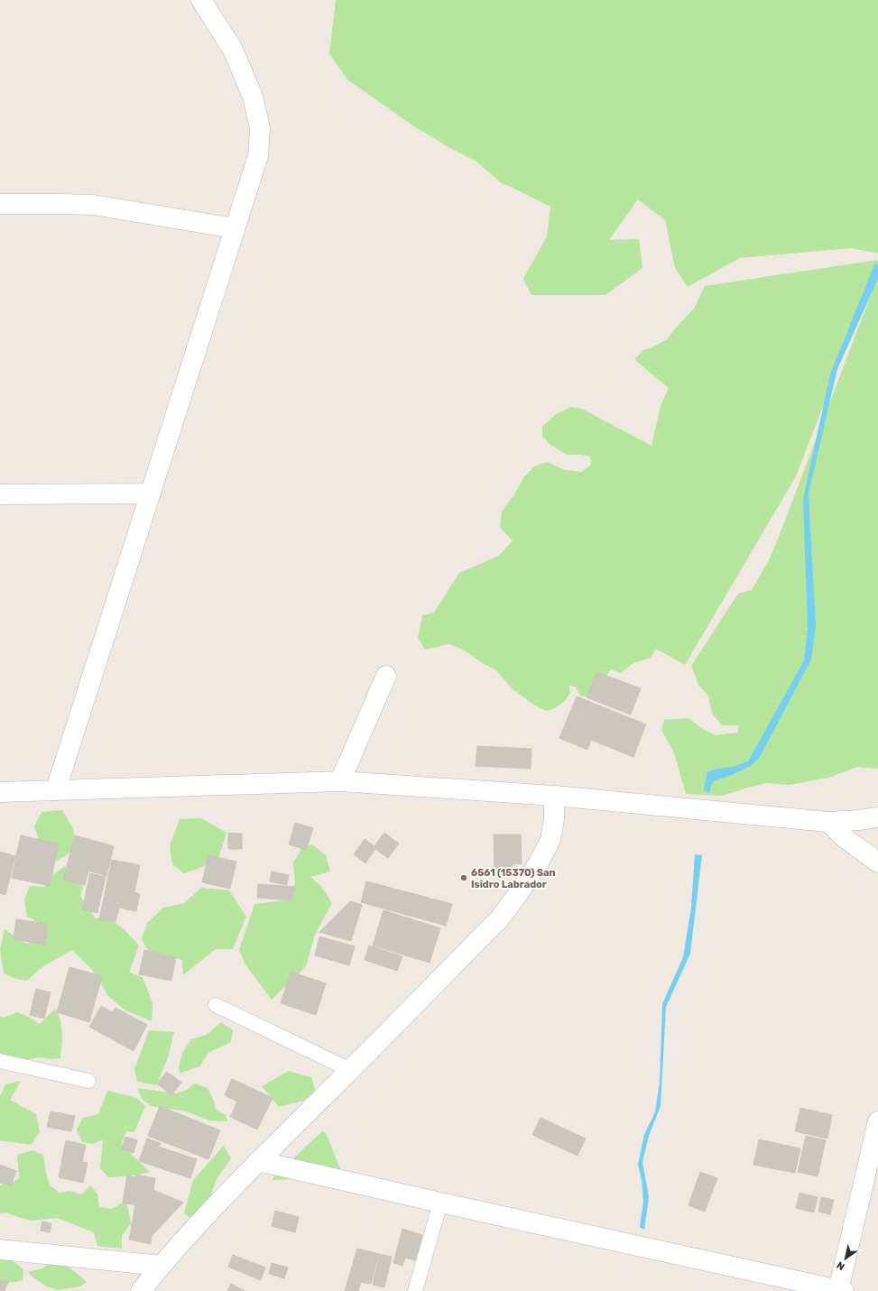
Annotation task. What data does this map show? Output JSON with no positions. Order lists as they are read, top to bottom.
{
  "places": ["6561 (15370) San Isidro Labrador"],
  "north": "bottom left"
}
